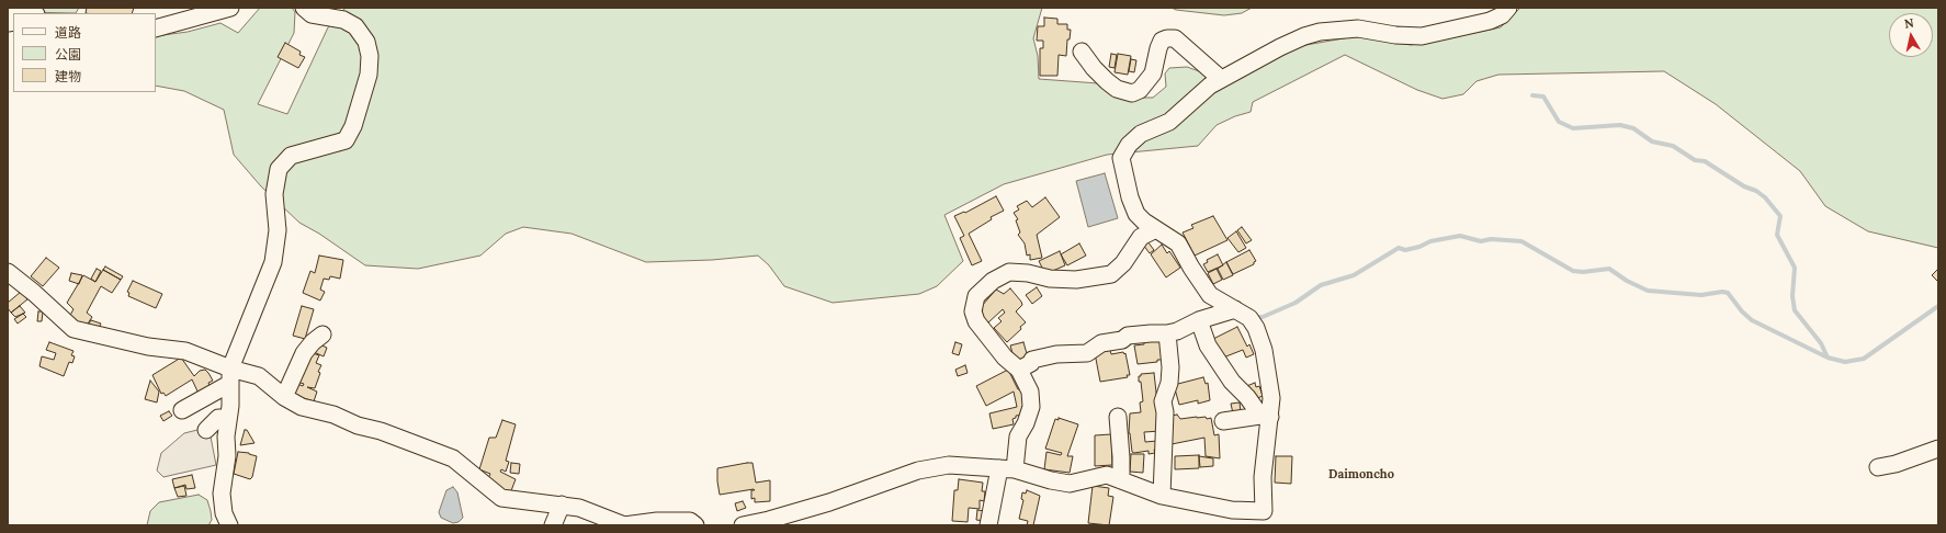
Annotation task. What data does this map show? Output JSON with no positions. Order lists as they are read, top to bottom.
{
  "districts": ["Daimoncho"],
  "legend": ["道路", "公園", "建物"],
  "north": "top"
}
